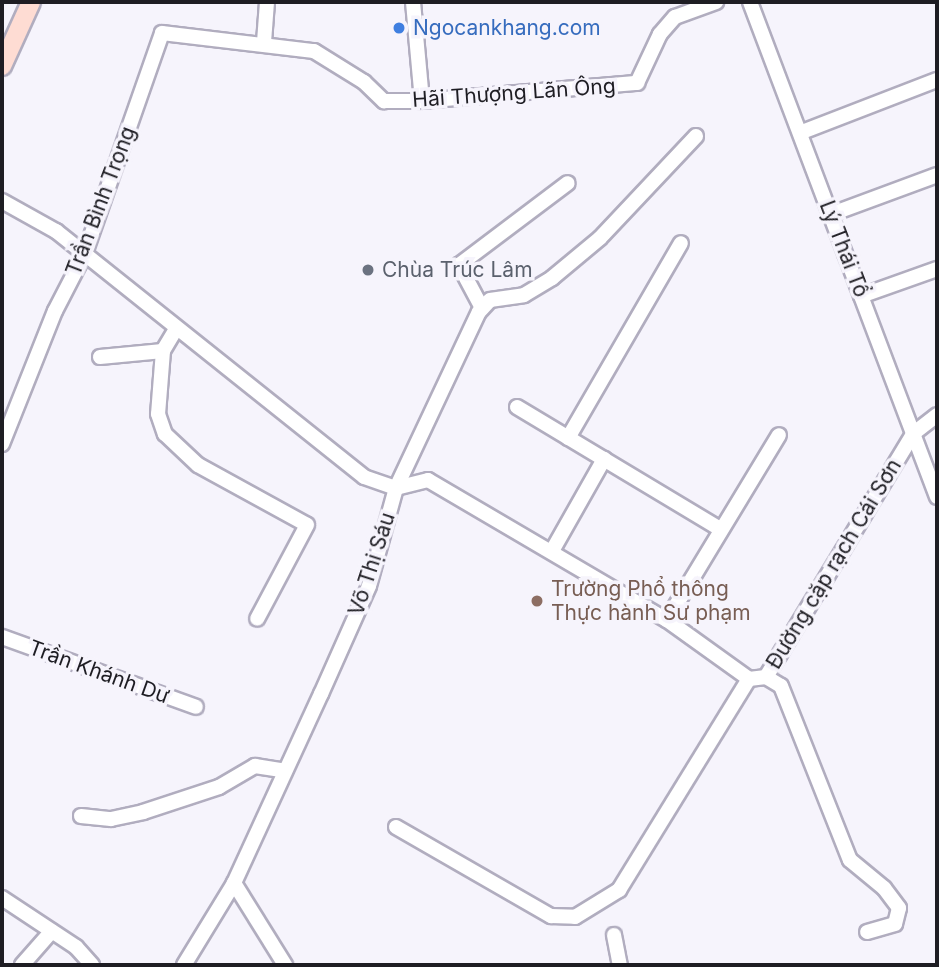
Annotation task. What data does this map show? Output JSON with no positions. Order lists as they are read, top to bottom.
{
  "streets": {
    "street": [
      "Hãi Thượng Lãn Ông",
      "Trần Bình Trọng",
      "Lý Thái Tổ",
      "Võ Thị Sáu",
      "Đường cặp rạch Cái Sơn",
      "Trần Khánh Dư"
    ]
  },
  "crossings": [
    ["Hãi Thượng Lãn Ông", "Trần Bình Trọng"],
    ["Trần Bình Trọng", "Võ Thị Sáu"],
    ["Lý Thái Tổ", "Đường cặp rạch Cái Sơn"],
    ["Võ Thị Sáu", "Đường cặp rạch Cái Sơn"]
  ],
  "places": ["Ngocankhang.com", "Chùa Trúc Lâm", "Trường Phổ thông Thực hành Sư phạm"]
}
